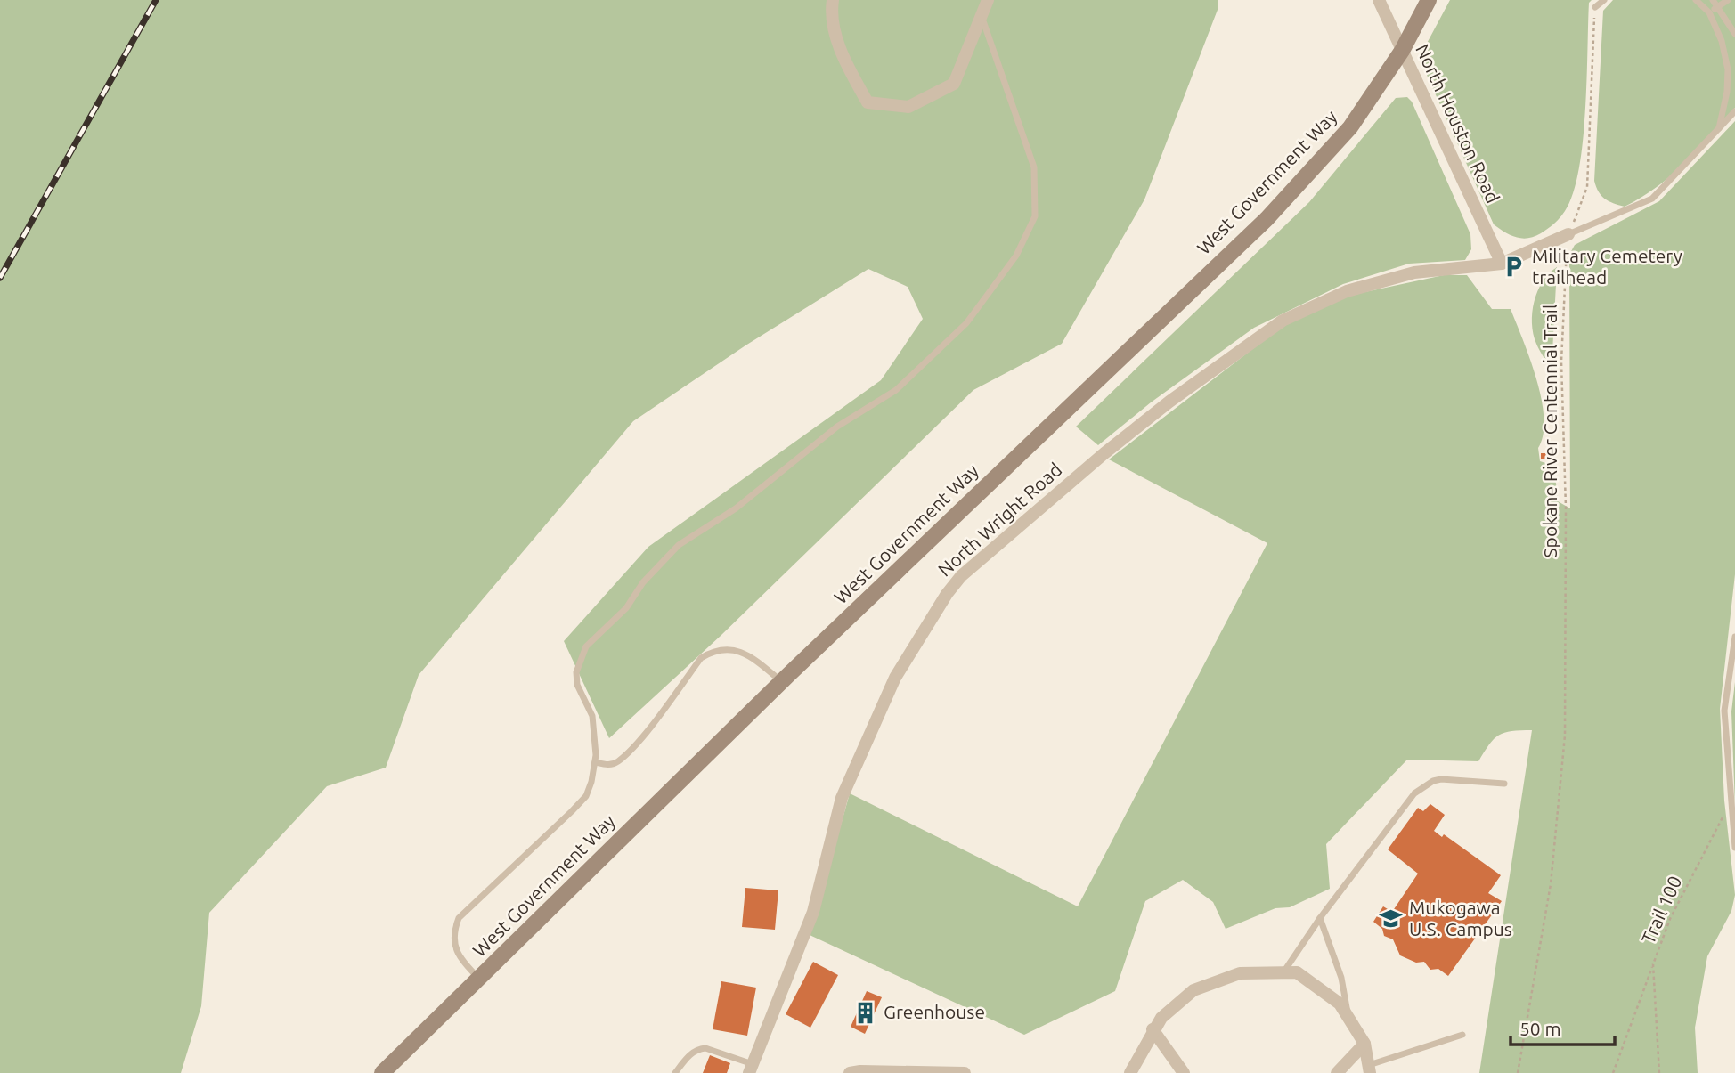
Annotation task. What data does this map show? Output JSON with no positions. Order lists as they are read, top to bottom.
{
  "streets": {
    "main road": ["West Government Way"],
    "street": ["North Houston Road", "North Wright Road"],
    "path": ["Spokane River Centennial Trail", "Trail 100"]
  },
  "crossings": [
    ["North Houston Road", "West Government Way"],
    ["North Houston Road", "North Wright Road"]
  ],
  "places": {
    "parking": ["Military Cemetery trailhead"],
    "school or university": ["Mukogawa U.S. Campus"],
    "building": ["Greenhouse"]
  },
  "scale_bar": "50 m"
}
